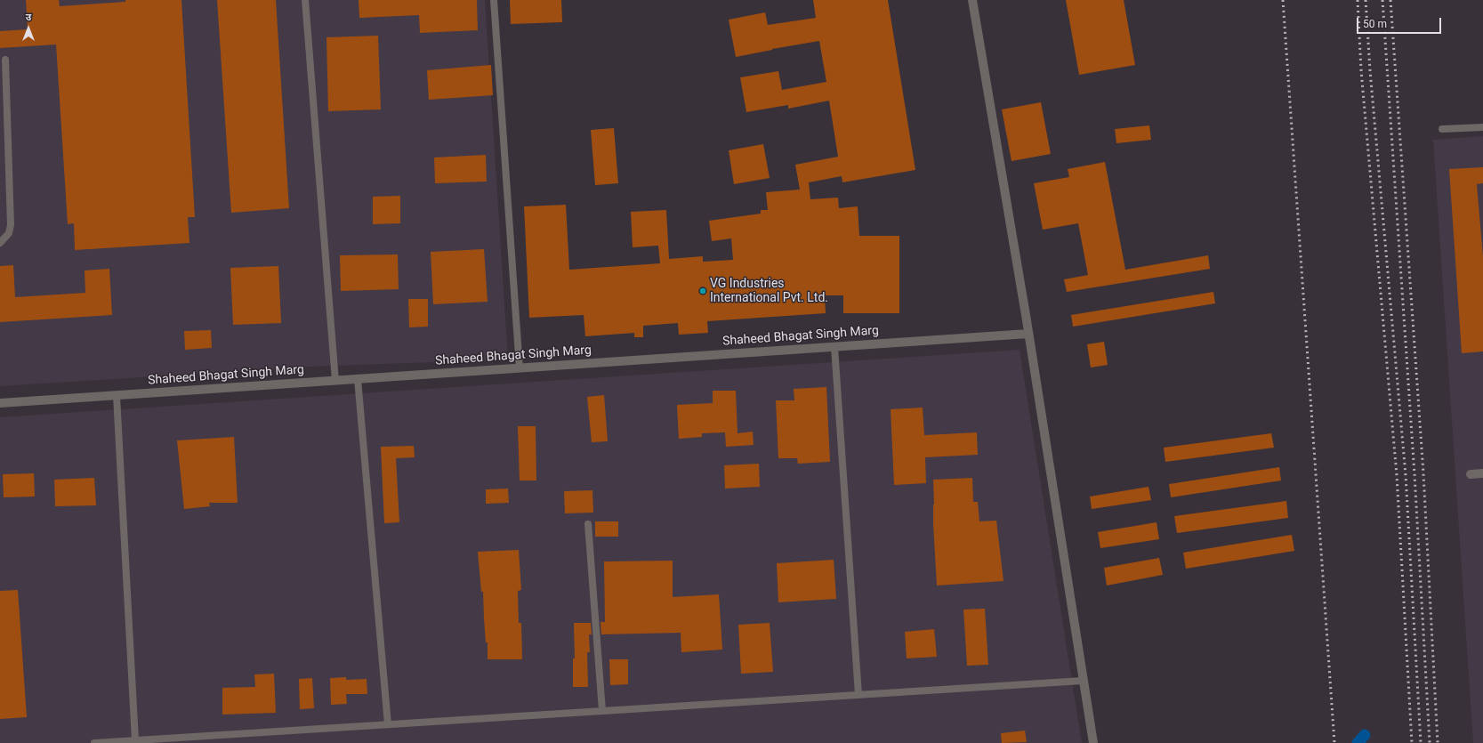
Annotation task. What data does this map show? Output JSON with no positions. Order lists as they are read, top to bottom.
{
  "streets": {
    "street": ["Shaheed Bhagat Singh Marg"]
  },
  "places": ["VG Industries International Pvt. Ltd."],
  "scale_bar": "50 m",
  "north": "top"
}
